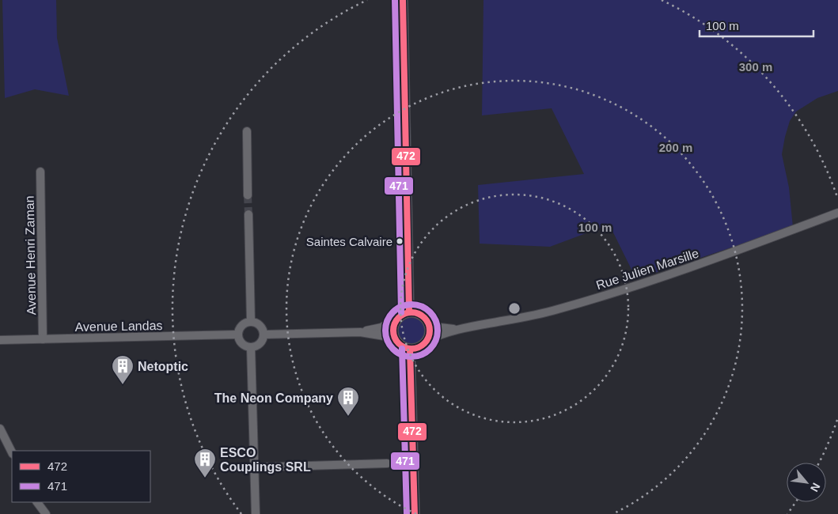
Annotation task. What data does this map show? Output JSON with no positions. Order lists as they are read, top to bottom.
{
  "streets": {
    "street": ["Avenue Henri Zaman", "Rue Julien Marsille", "Avenue Landas"]
  },
  "crossings": [
    ["Avenue Henri Zaman", "Avenue Landas"]
  ],
  "places": {
    "other": ["Saintes Calvaire"],
    "building": ["Netoptic", "The Neon Company", "ESCO Couplings SRL"]
  },
  "lines": ["transit line 472", "transit line 471"],
  "legend": ["472", "471"],
  "scale_bar": "100 m",
  "north": "bottom right",
  "rings": ["300 m", "200 m", "100 m"]
}
